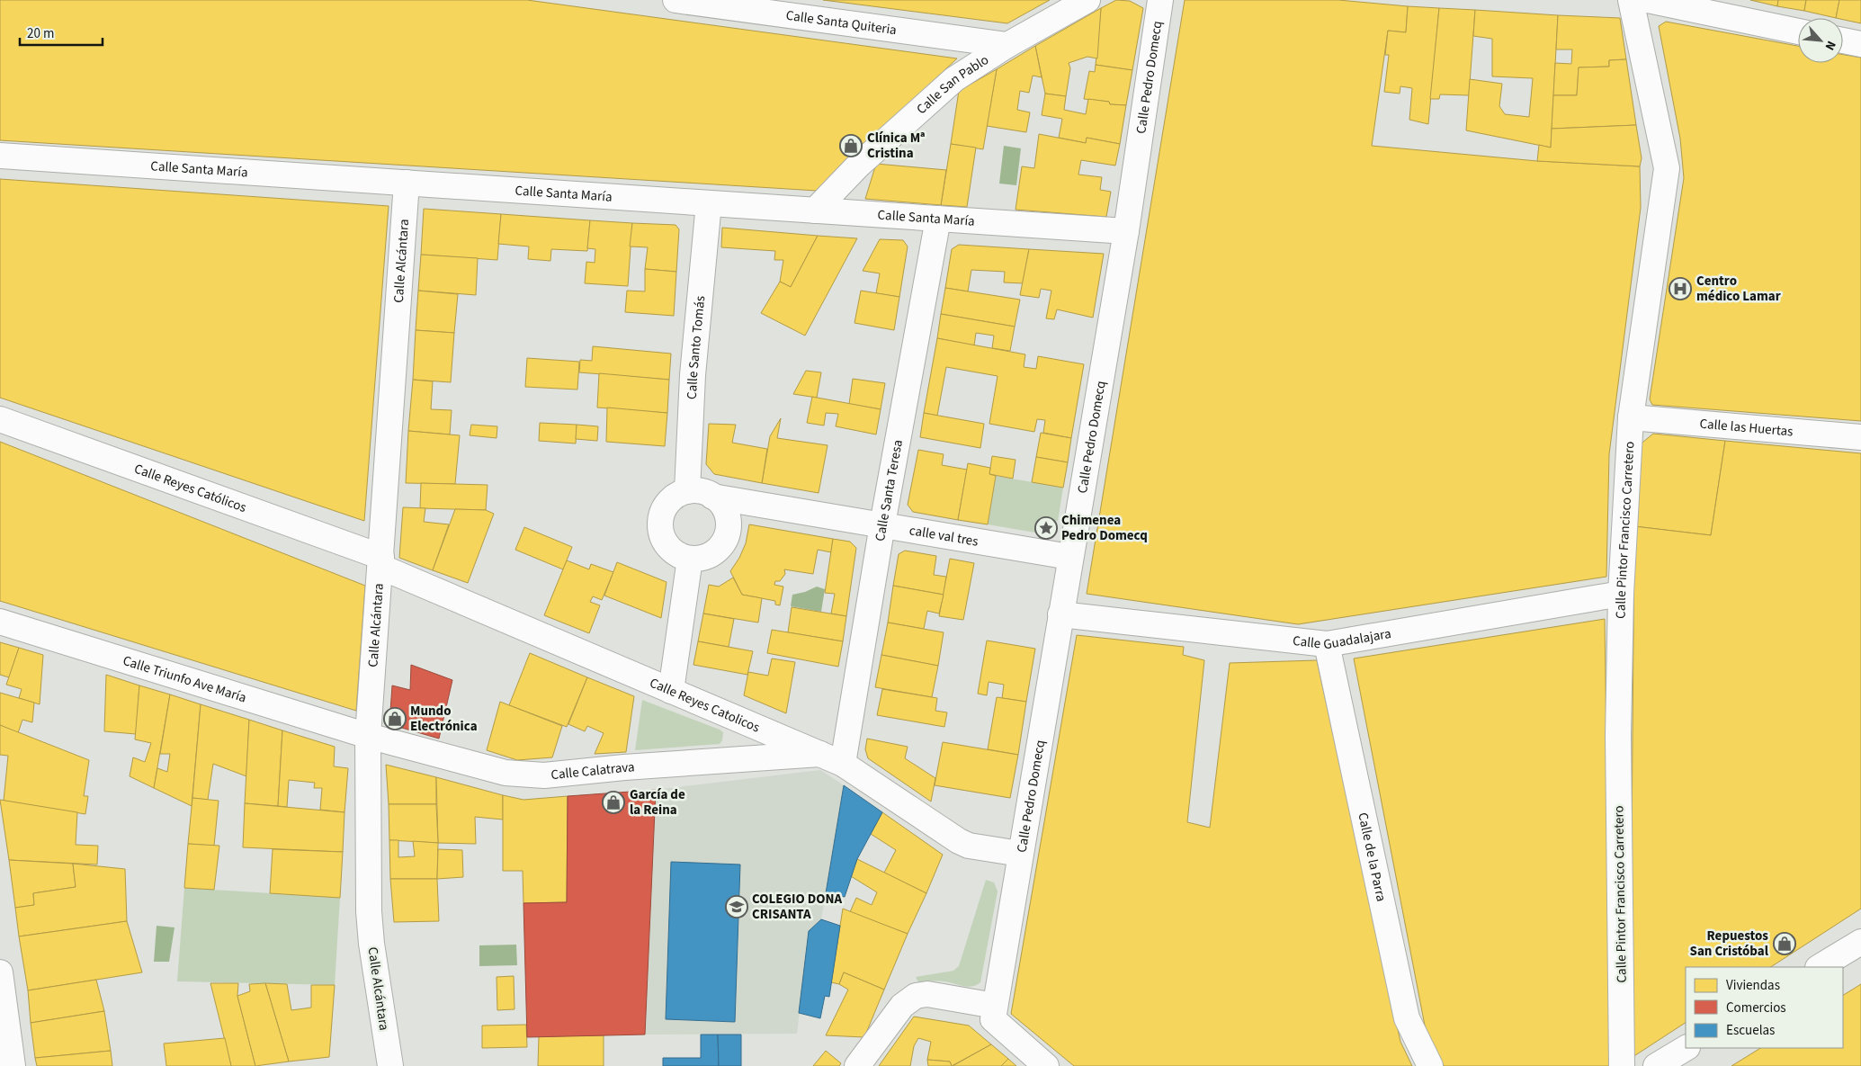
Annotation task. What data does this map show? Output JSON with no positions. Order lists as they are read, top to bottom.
{
  "streets": {
    "street": [
      "Calle Santa Quiteria",
      "Calle Pedro Domecq",
      "Calle San Pablo",
      "Calle Santa María",
      "Calle Alcántara",
      "Calle Santo Tomás",
      "Calle las Huertas",
      "Calle Reyes Católicos",
      "Calle Santa Teresa",
      "Calle Pintor Francisco Carretero",
      "calle val tres",
      "Calle Guadalajara",
      "Calle Triunfo Ave María",
      "Calle Reyes Catolicos",
      "Calle Calatrava",
      "Calle de la Parra"
    ]
  },
  "crossings": [
    ["Calle Santa Quiteria", "Calle San Pablo"],
    ["Calle Pedro Domecq", "Calle Santa María"],
    ["Calle Pedro Domecq", "calle val tres"],
    ["Calle Pedro Domecq", "Calle Guadalajara"],
    ["Calle Pedro Domecq", "Calle Reyes Catolicos"],
    ["Calle San Pablo", "Calle Santa María"],
    ["Calle Santa María", "Calle Alcántara"],
    ["Calle Santa María", "Calle Santo Tomás"],
    ["Calle Santa María", "Calle Santa Teresa"],
    ["Calle Alcántara", "Calle Reyes Católicos"],
    ["Calle Alcántara", "Calle Triunfo Ave María"],
    ["Calle Alcántara", "Calle Reyes Catolicos"],
    ["Calle Alcántara", "Calle Calatrava"],
    ["Calle Santo Tomás", "calle val tres"],
    ["Calle las Huertas", "Calle Pintor Francisco Carretero"],
    ["Calle Reyes Católicos", "Calle Reyes Catolicos"],
    ["Calle Santa Teresa", "calle val tres"],
    ["Calle Santa Teresa", "Calle Reyes Catolicos"],
    ["Calle Pintor Francisco Carretero", "Calle Guadalajara"],
    ["Calle Guadalajara", "Calle de la Parra"],
    ["Calle Triunfo Ave María", "Calle Calatrava"],
    ["Calle Reyes Catolicos", "Calle Calatrava"]
  ],
  "places": {
    "shop": [
      "Clínica Mª Cristina",
      "Mundo Electrónica",
      "García de la Reina",
      "Repuestos San Cristóbal"
    ],
    "hospital": ["Centro médico Lamar"],
    "place": ["Chimenea Pedro Domecq"],
    "school or university": ["COLEGIO DONA CRISANTA"]
  },
  "legend": ["Viviendas", "Comercios", "Escuelas"],
  "scale_bar": "20 m",
  "north": "bottom right"
}
